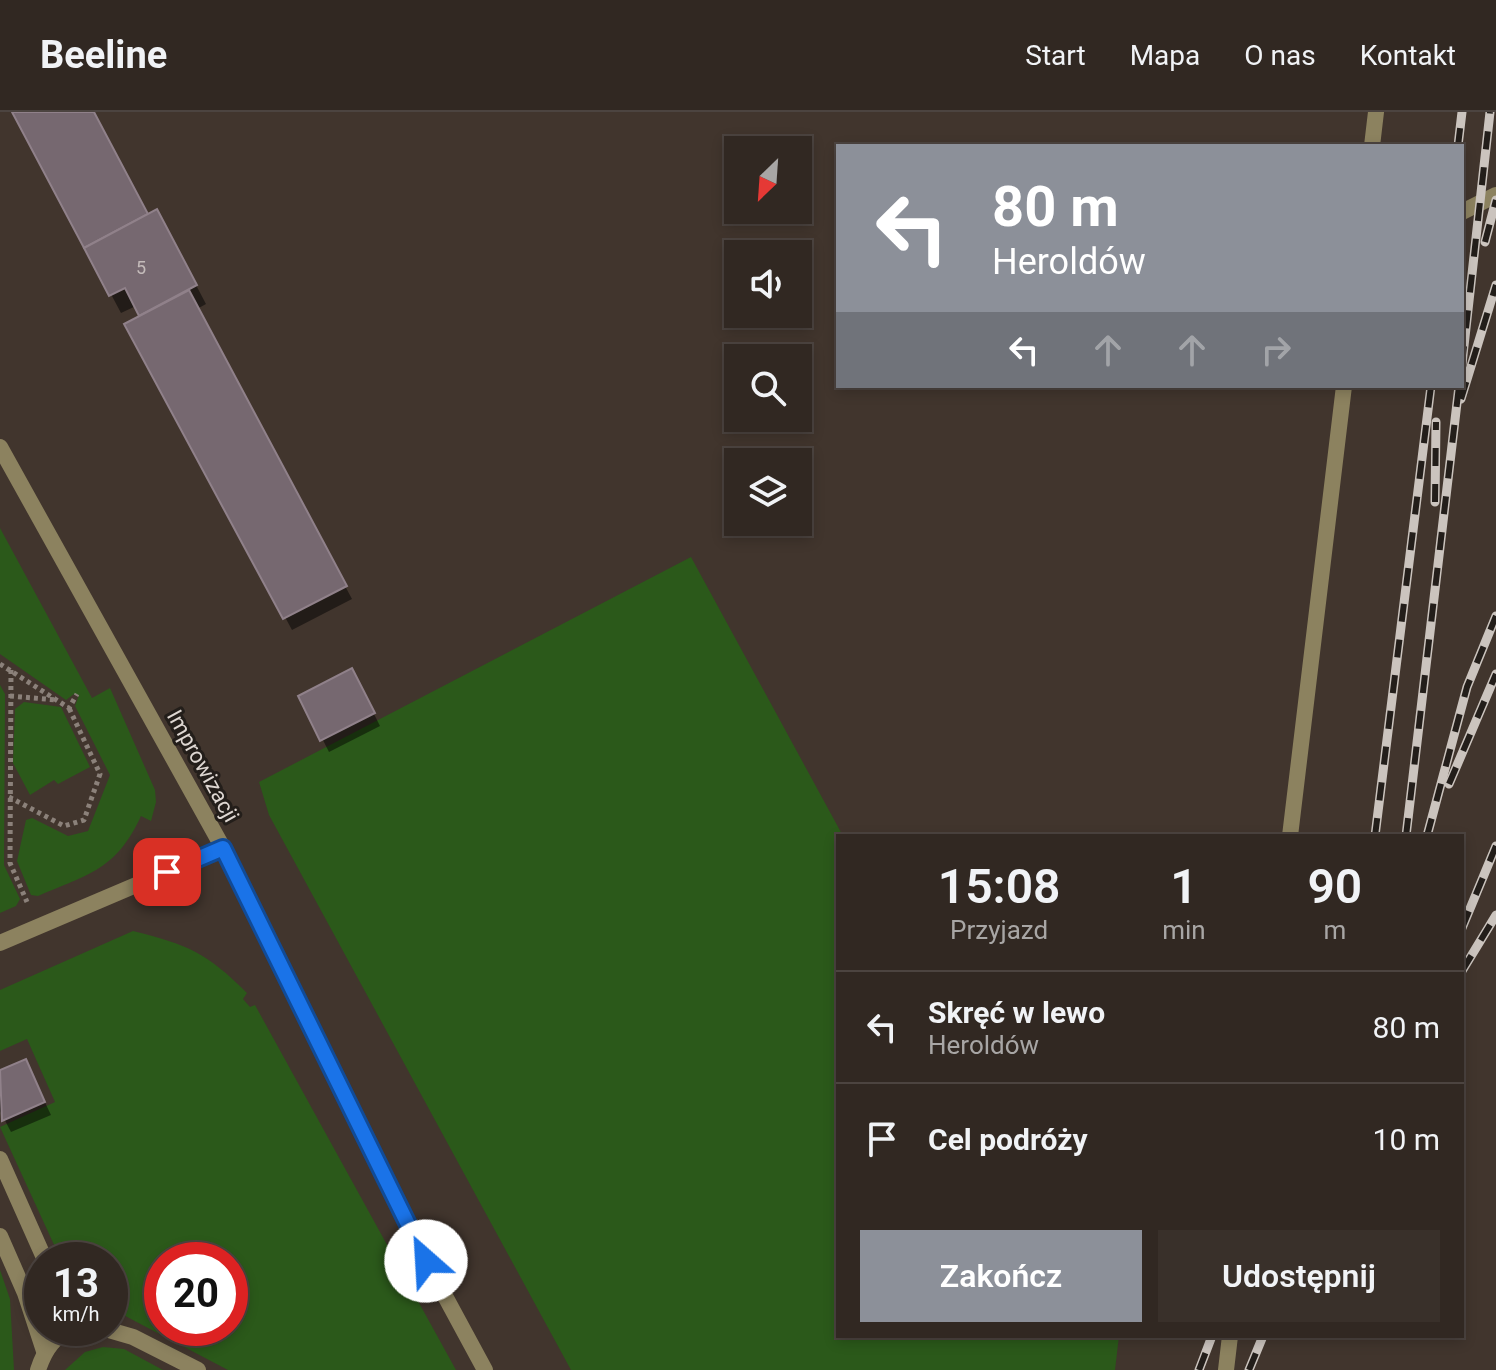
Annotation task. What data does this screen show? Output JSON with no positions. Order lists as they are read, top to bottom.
{
  "streets": {
    "street": ["Improwizacji"]
  },
  "house_numbers": ["5"],
  "north": "bottom left",
  "page": {
    "header": "Beeline",
    "nav": [
      "Start",
      "Mapa",
      "O nas",
      "Kontakt"
    ],
    "turn": ["80 m", "Heroldów"],
    "eta": [
      "15:08",
      "Przyjazd",
      "1",
      "min",
      "90",
      "m"
    ],
    "list": [
      {
        "name": "Skręć w lewo",
        "note": "Heroldów",
        "value": "80 m"
      },
      {
        "name": "Cel podróży",
        "value": "10 m"
      }
    ],
    "buttons": ["Zakończ", "Udostępnij"],
    "speed": "13 km/h",
    "limit": "20"
  }
}
